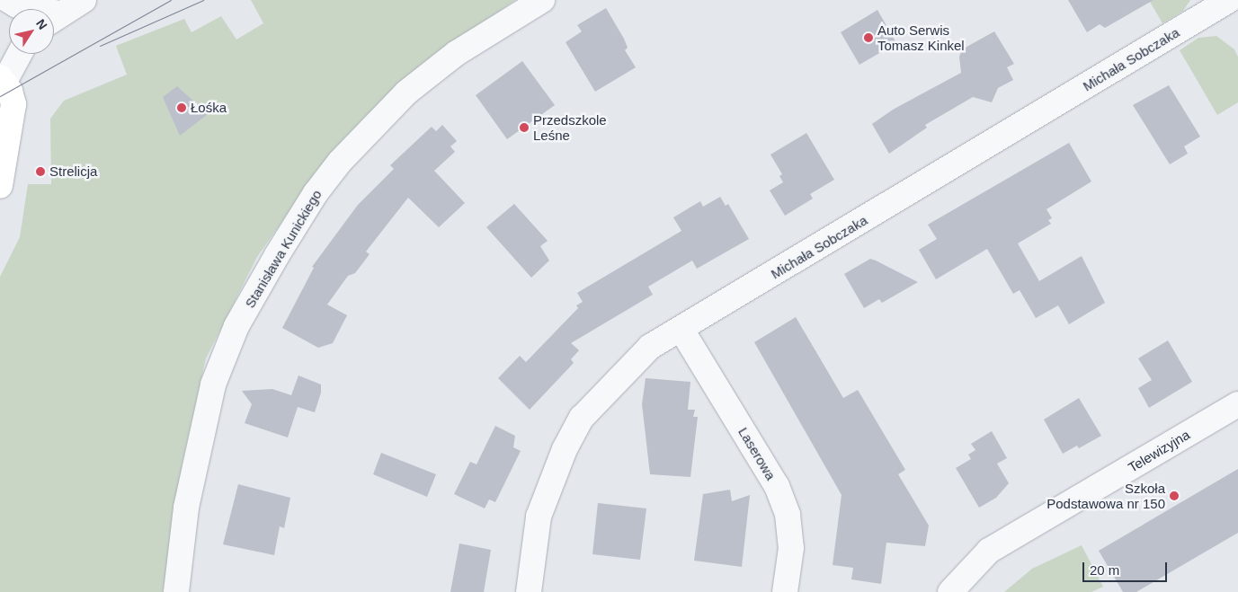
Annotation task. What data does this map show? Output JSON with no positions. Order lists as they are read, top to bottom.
{
  "streets": {
    "street": [
      "Michała Sobczaka",
      "Stanisława Kunickiego",
      "Telewizyjna",
      "Laserowa"
    ]
  },
  "crossings": [
    ["Michała Sobczaka", "Laserowa"]
  ],
  "places": [
    "Auto Serwis Tomasz Kinkel",
    "Łośka",
    "Przedszkole Leśne",
    "Strelicja",
    "Szkoła Podstawowa nr 150"
  ],
  "scale_bar": "20 m",
  "north": "top right"
}
